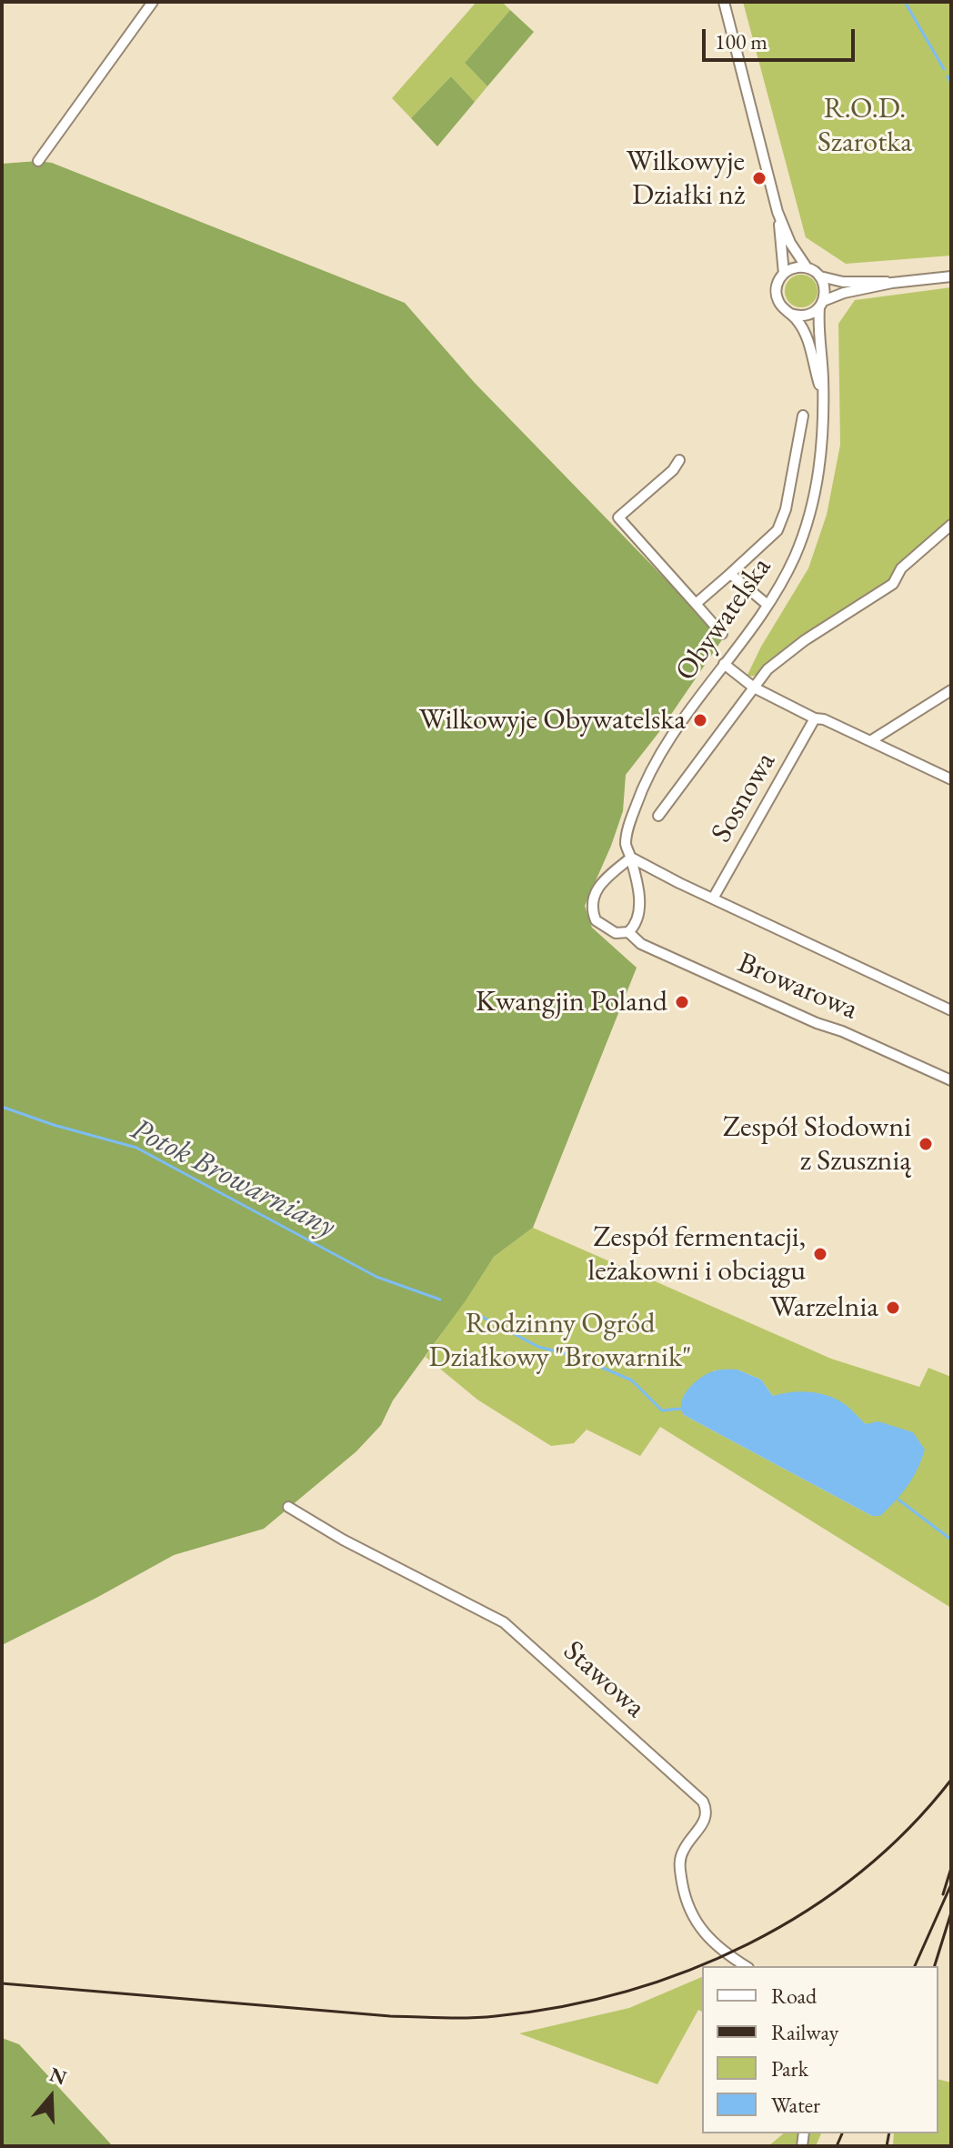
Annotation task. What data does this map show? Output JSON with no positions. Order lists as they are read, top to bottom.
{
  "streets": {
    "street": [
      "Obywatelska",
      "Sosnowa",
      "Browarowa",
      "Stawowa"
    ]
  },
  "crossings": [
    ["Obywatelska", "Browarowa"],
    ["Sosnowa", "Browarowa"]
  ],
  "water": ["Potok Browarniany"],
  "parks": ["R.O.D. Szarotka", "Rodzinny Ogród Działkowy \"Browarnik\""],
  "places": [
    "Wilkowyje Działki nż",
    "Wilkowyje Obywatelska",
    "Kwangjin Poland",
    "Zespół Słodowni z Szusznią",
    "Zespół fermentacji, leżakowni i obciągu",
    "Warzelnia"
  ],
  "legend": [
    "Road",
    "Railway",
    "Park",
    "Water"
  ],
  "scale_bar": "100 m",
  "north": "top"
}
